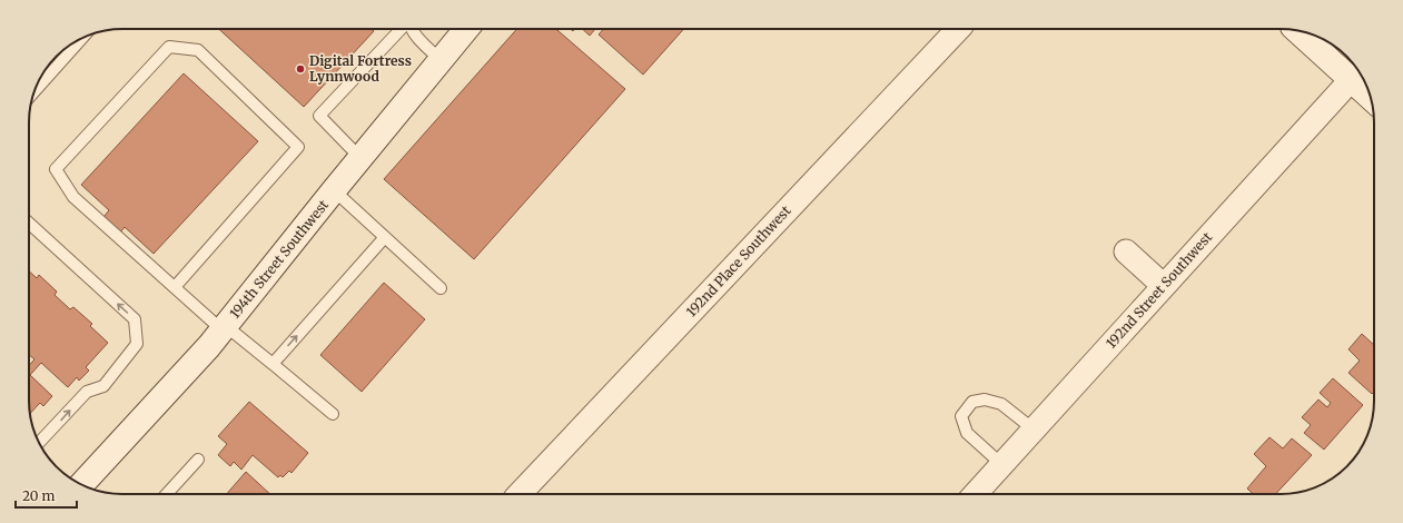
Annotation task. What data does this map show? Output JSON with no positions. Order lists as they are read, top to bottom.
{
  "streets": {
    "street": ["194th Street Southwest", "192nd Place Southwest", "192nd Street Southwest"]
  },
  "places": ["Digital Fortress Lynnwood"],
  "scale_bar": "20 m"
}
